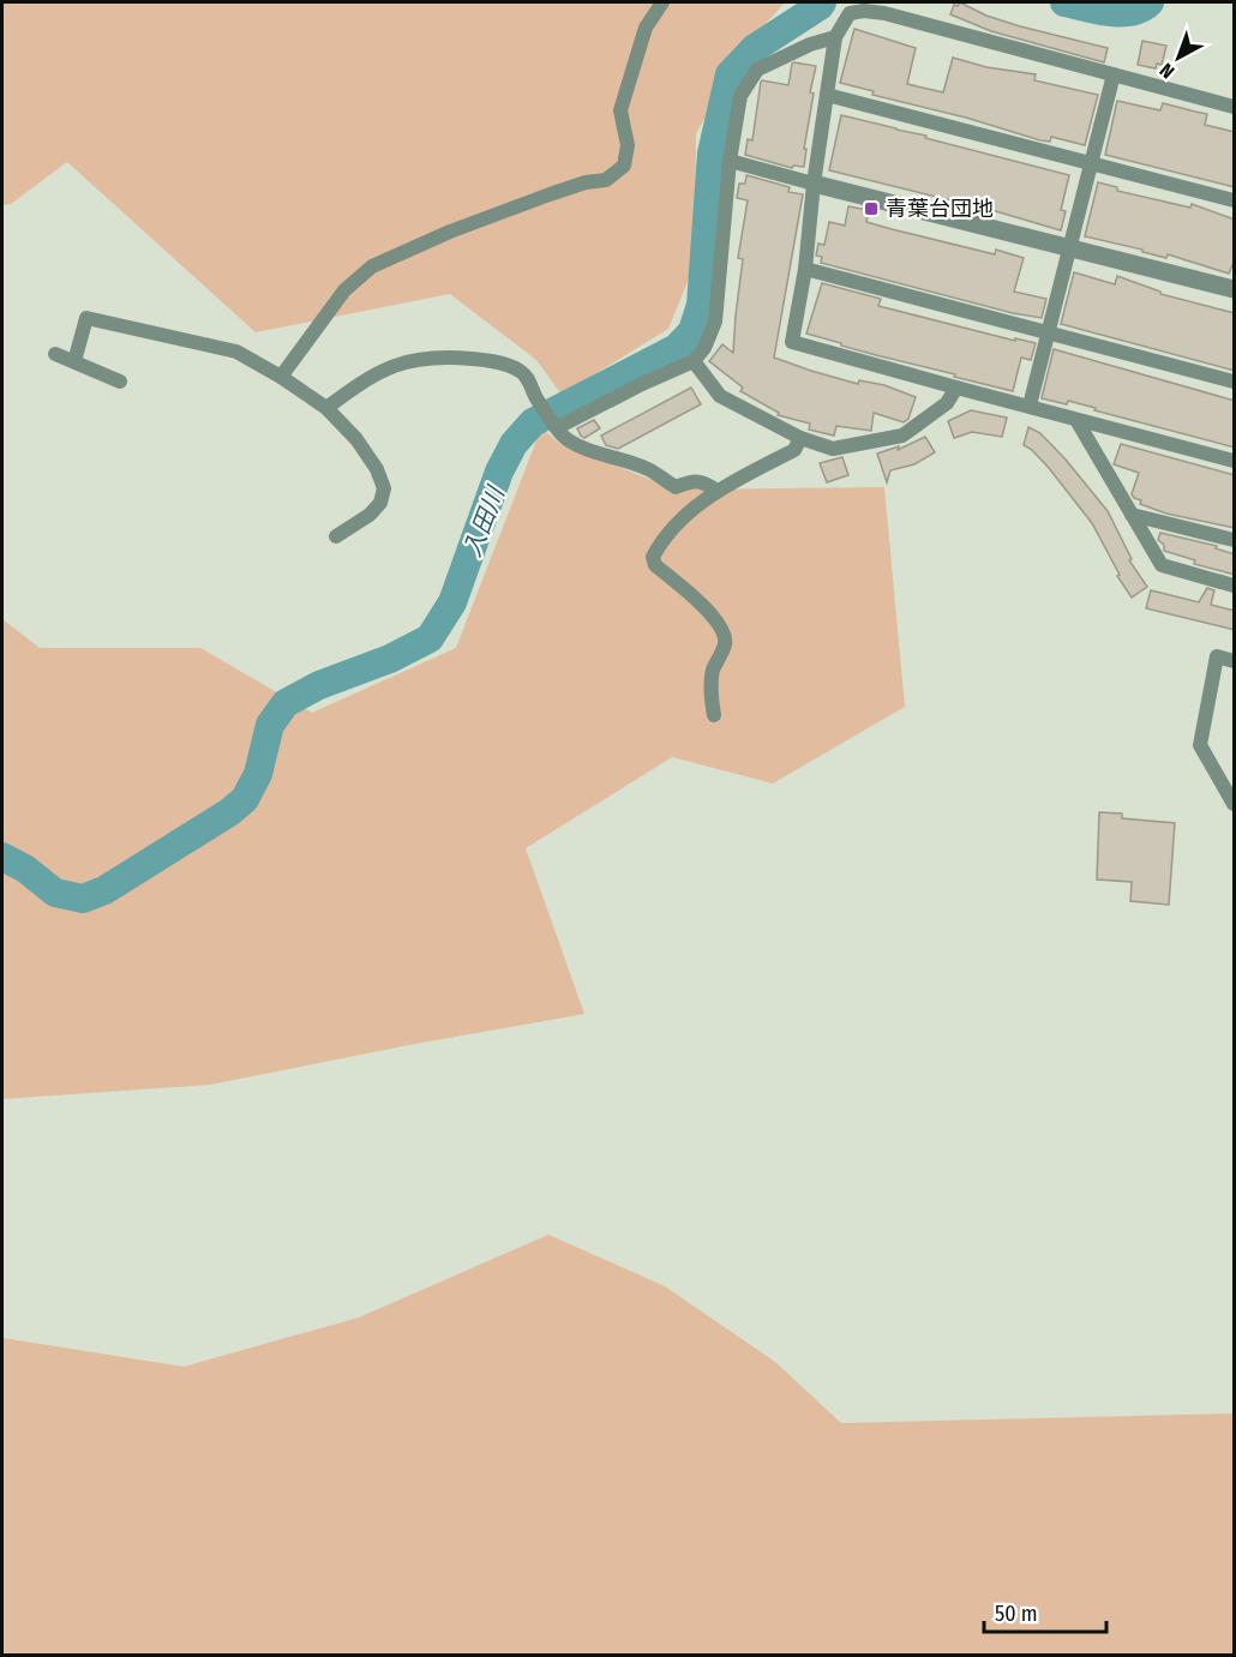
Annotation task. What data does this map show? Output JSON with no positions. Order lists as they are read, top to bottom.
{
  "water": ["入田川"],
  "places": {
    "transit": ["青葉台団地"]
  },
  "scale_bar": "50 m",
  "north": "bottom left"
}
